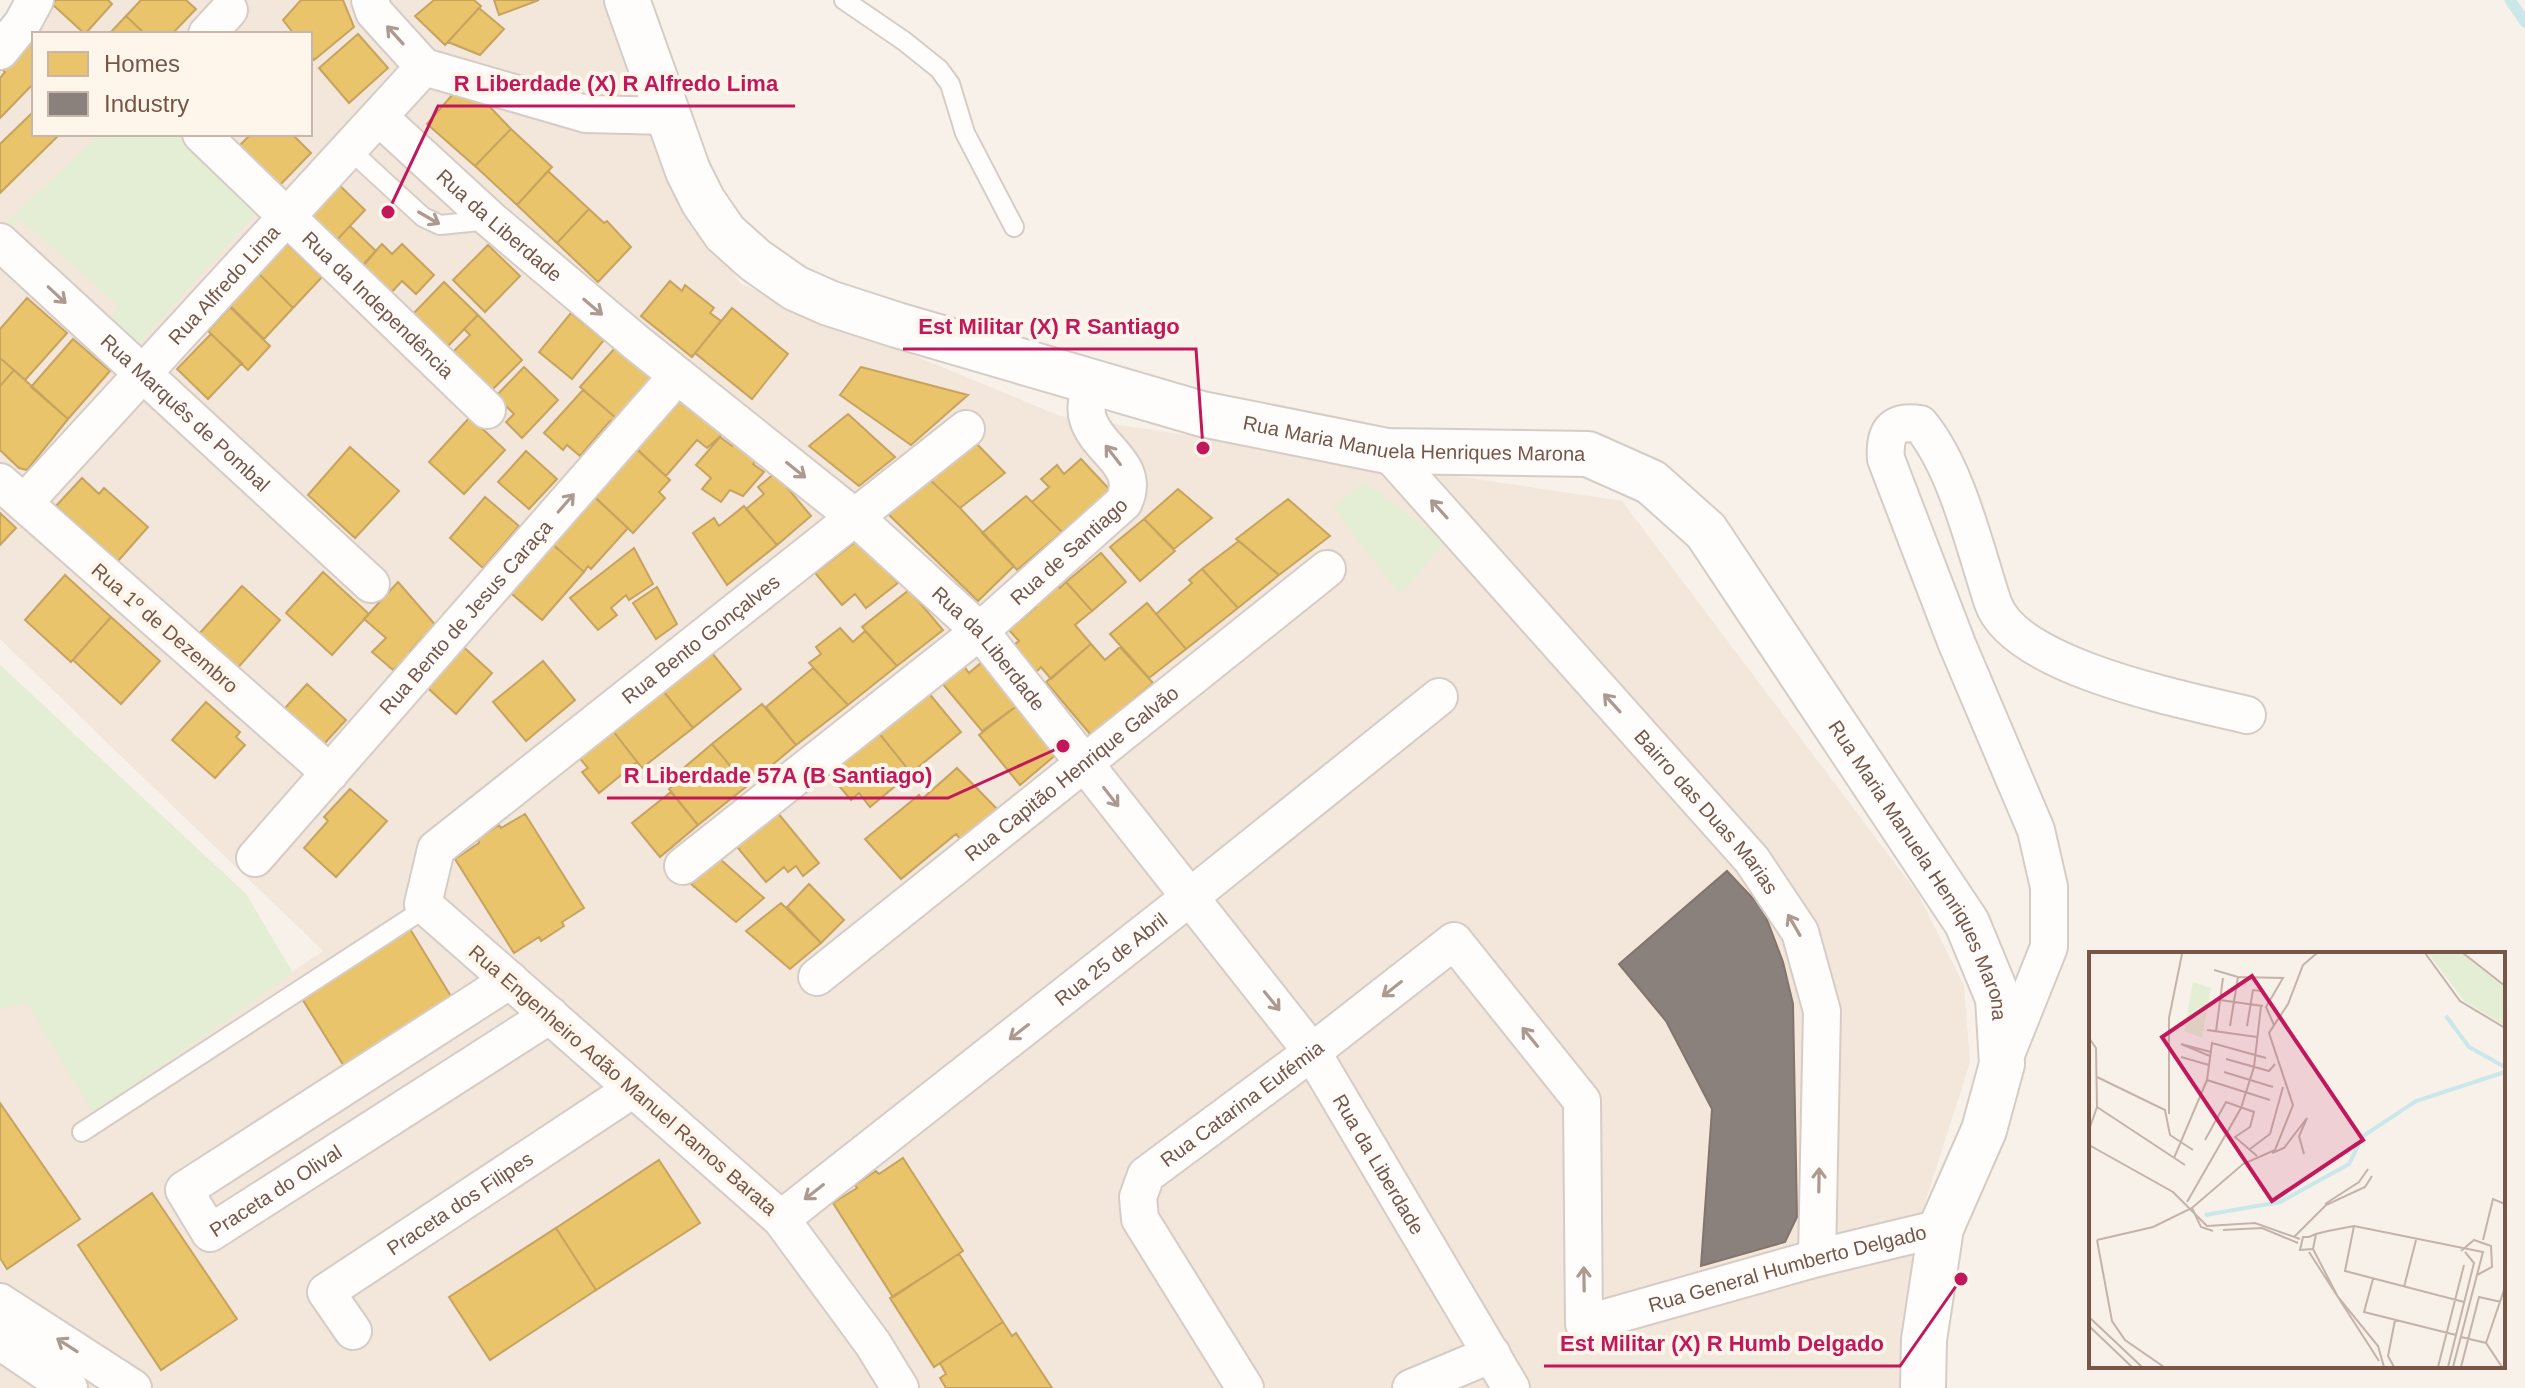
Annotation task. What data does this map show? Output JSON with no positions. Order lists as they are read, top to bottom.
{
  "streets": {
    "street": [
      "Rua da Liberdade",
      "Rua Alfredo Lima",
      "Rua da Independência",
      "Rua Marquês de Pombal",
      "Rua Maria Manuela Henriques Marona",
      "Rua de Santiago",
      "Rua Bento de Jesus Caraça",
      "Rua 1º de Dezembro",
      "Rua Bento Gonçalves",
      "Rua Capitão Henrique Galvão",
      "Bairro das Duas Marias",
      "Rua 25 de Abril",
      "Rua Engenheiro Adão Manuel Ramos Barata",
      "Rua Catarina Eufémia",
      "Praceta do Olival",
      "Praceta dos Filipes",
      "Rua General Humberto Delgado"
    ]
  },
  "crossings": [
    ["Rua da Liberdade", "Rua Alfredo Lima"],
    ["Rua da Liberdade", "Rua de Santiago"],
    ["Rua da Liberdade", "Rua Bento de Jesus Caraça"],
    ["Rua da Liberdade", "Rua Bento Gonçalves"],
    ["Rua da Liberdade", "Rua Capitão Henrique Galvão"],
    ["Rua da Liberdade", "Rua 25 de Abril"],
    ["Rua da Liberdade", "Rua Catarina Eufémia"],
    ["Rua Alfredo Lima", "Rua da Independência"],
    ["Rua Alfredo Lima", "Rua Marquês de Pombal"],
    ["Rua Alfredo Lima", "Rua 1º de Dezembro"],
    ["Rua Maria Manuela Henriques Marona", "Rua de Santiago"],
    ["Rua Maria Manuela Henriques Marona", "Bairro das Duas Marias"],
    ["Rua Maria Manuela Henriques Marona", "Rua General Humberto Delgado"],
    ["Rua Bento de Jesus Caraça", "Rua 1º de Dezembro"],
    ["Rua Bento Gonçalves", "Rua Engenheiro Adão Manuel Ramos Barata"],
    ["Bairro das Duas Marias", "Rua General Humberto Delgado"],
    ["Rua 25 de Abril", "Rua Engenheiro Adão Manuel Ramos Barata"],
    ["Rua Engenheiro Adão Manuel Ramos Barata", "Praceta do Olival"],
    ["Rua Engenheiro Adão Manuel Ramos Barata", "Praceta dos Filipes"],
    ["Rua Catarina Eufémia", "Rua General Humberto Delgado"]
  ],
  "one_way": [
    "Rua da Liberdade",
    "Rua Marquês de Pombal",
    "Rua de Santiago",
    "Rua Bento de Jesus Caraça",
    "Bairro das Duas Marias",
    "Rua 25 de Abril"
  ],
  "places": [
    "R Liberdade (X) R Alfredo Lima",
    "Est Militar (X) R Santiago",
    "R Liberdade 57A (B Santiago)",
    "Est Militar (X) R Humb Delgado"
  ],
  "legend": ["Homes", "Industry"]
}
